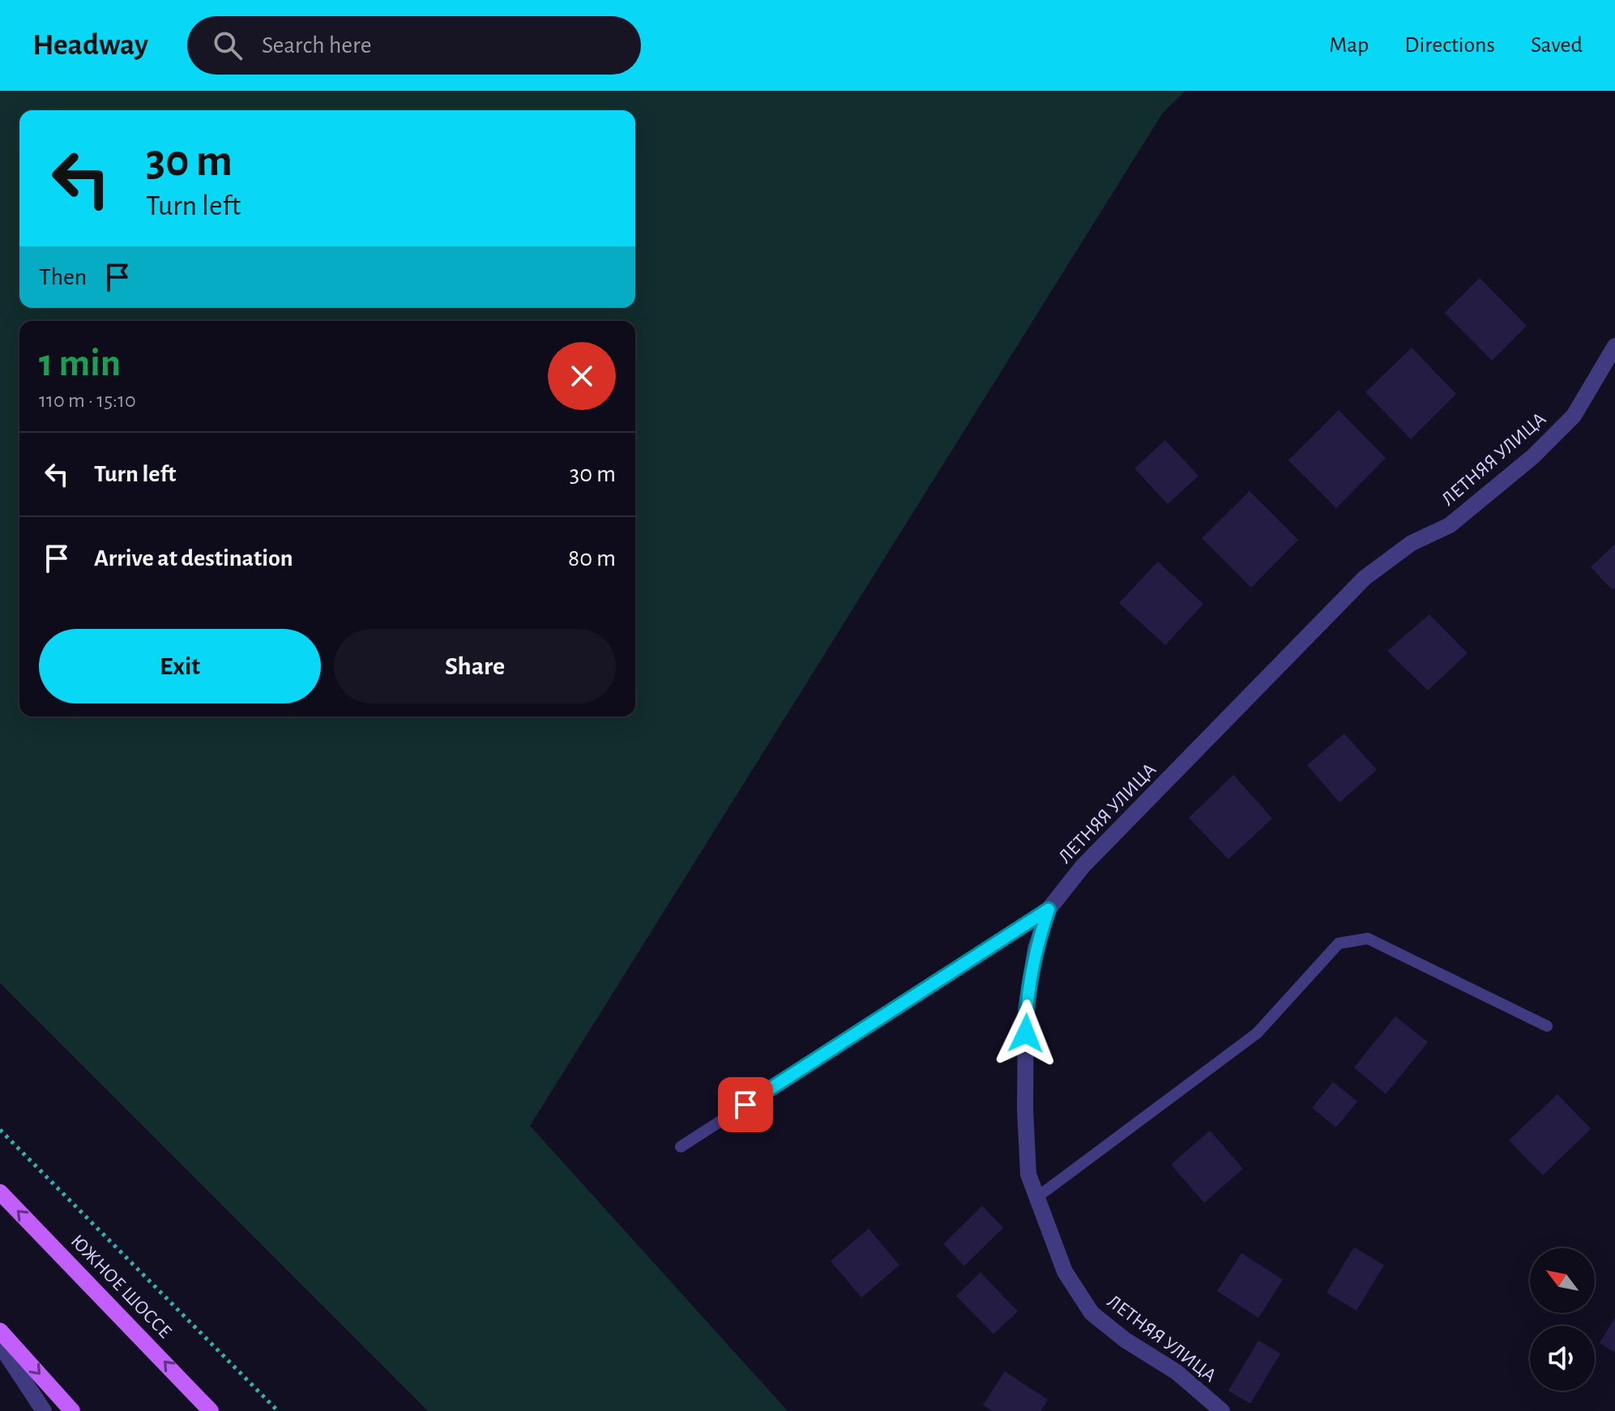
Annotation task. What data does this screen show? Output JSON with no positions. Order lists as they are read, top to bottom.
{
  "streets": {
    "main road": ["ЮЖНОЕ ШОССЕ"],
    "street": ["ЛЕТНЯЯ УЛИЦА"]
  },
  "north": "top left",
  "page": {
    "header": "Headway",
    "search": "Search here",
    "nav": ["Map", "Directions", "Saved"],
    "turn": ["30 m", "Turn left"],
    "then": "Then",
    "heading": ["1 min", "110 m · 15:10"],
    "list": [
      {
        "name": "Turn left",
        "value": "30 m"
      },
      {
        "name": "Arrive at destination",
        "value": "80 m"
      }
    ],
    "buttons": ["Exit", "Share"]
  }
}
